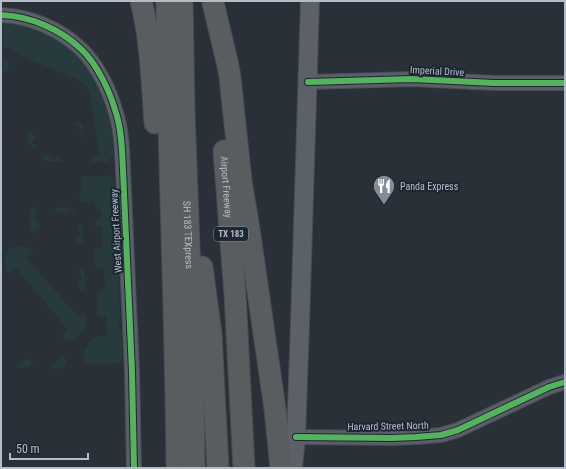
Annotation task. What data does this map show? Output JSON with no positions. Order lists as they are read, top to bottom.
{
  "streets": {
    "highway": ["Airport Freeway", "SH 183 TEXpress", "TX 183"],
    "street": ["Imperial Drive", "West Airport Freeway", "Harvard Street North"]
  },
  "places": {
    "restaurant": ["Panda Express"]
  },
  "scale_bar": "50 m"
}
